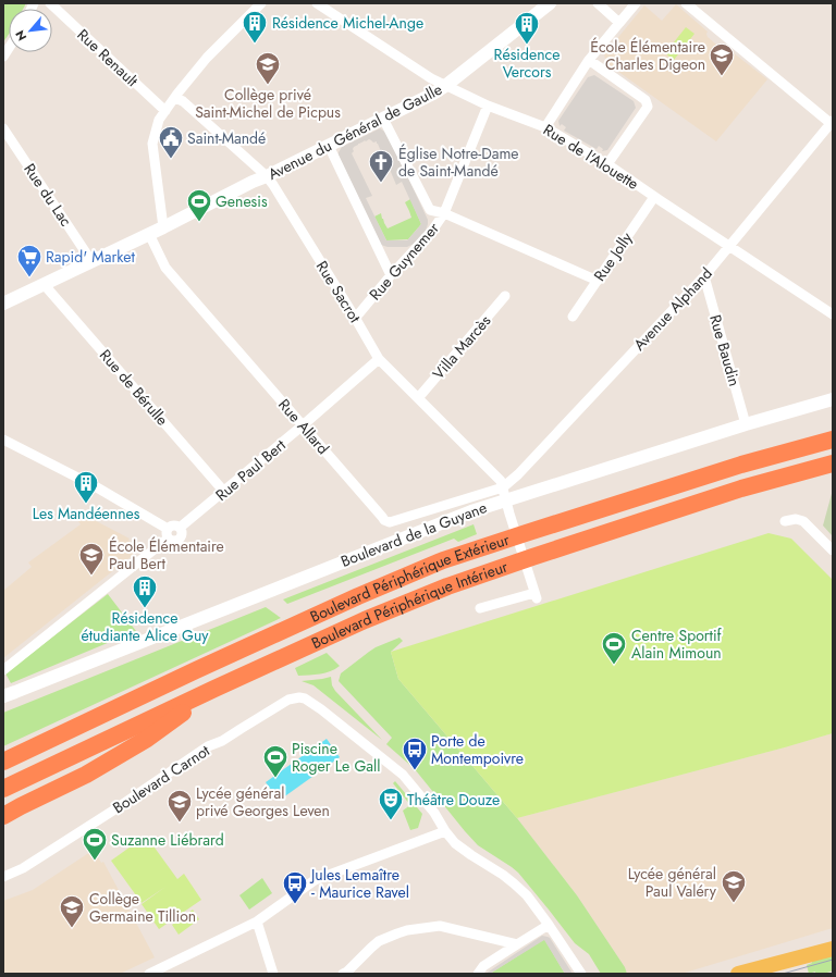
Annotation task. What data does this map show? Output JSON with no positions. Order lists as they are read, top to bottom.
{
  "streets": {
    "highway": ["Boulevard Périphérique Extérieur", "Boulevard Périphérique Intérieur"],
    "street": [
      "Rue Renault",
      "Avenue du Général de Gaulle",
      "Rue de l'Alouette",
      "Rue du Lac",
      "Rue Jolly",
      "Rue Guynemer",
      "Rue Sacrot",
      "Avenue Alphand",
      "Villa Marcès",
      "Rue Baudin",
      "Rue de Bérulle",
      "Rue Allard",
      "Rue Paul Bert",
      "Boulevard de la Guyane",
      "Boulevard Carnot"
    ]
  },
  "crossings": [
    ["Avenue du Général de Gaulle", "Rue de l'Alouette"],
    ["Avenue du Général de Gaulle", "Rue du Lac"],
    ["Avenue du Général de Gaulle", "Rue Sacrot"],
    ["Avenue du Général de Gaulle", "Rue de Bérulle"],
    ["Avenue du Général de Gaulle", "Rue Allard"],
    ["Rue de l'Alouette", "Rue Jolly"],
    ["Rue de l'Alouette", "Rue Guynemer"],
    ["Rue de l'Alouette", "Avenue Alphand"],
    ["Rue Guynemer", "Rue Sacrot"],
    ["Rue Sacrot", "Avenue Alphand"],
    ["Rue Sacrot", "Villa Marcès"],
    ["Rue Sacrot", "Rue Allard"],
    ["Rue Sacrot", "Rue Paul Bert"],
    ["Rue Sacrot", "Boulevard de la Guyane"],
    ["Avenue Alphand", "Rue Baudin"],
    ["Avenue Alphand", "Rue Allard"],
    ["Avenue Alphand", "Boulevard de la Guyane"],
    ["Rue Baudin", "Boulevard de la Guyane"],
    ["Rue de Bérulle", "Rue Paul Bert"],
    ["Rue Allard", "Rue Paul Bert"],
    ["Rue Allard", "Boulevard de la Guyane"]
  ],
  "places": {
    "building": [
      "Résidence Michel-Ange",
      "Résidence Vercors",
      "Les Mandéennes",
      "Résidence étudiante Alice Guy"
    ],
    "school or university": [
      "École Élémentaire Charles Digeon",
      "Collège privé Saint-Michel de Picpus",
      "École Élémentaire Paul Bert",
      "Lycée général privé Georges Leven",
      "Lycée général Paul Valéry",
      "Collège Germaine Tillion"
    ],
    "public building": ["Saint-Mandé"],
    "church": ["Église Notre-Dame de Saint-Mandé"],
    "sports": [
      "Genesis",
      "Centre Sportif Alain Mimoun",
      "Piscine Roger Le Gall",
      "Suzanne Liébrard"
    ],
    "supermarket": ["Rapid' Market"],
    "bus stop": ["Porte de Montempoivre", "Jules Lemaître - Maurice Ravel"],
    "theatre": ["Théâtre Douze"]
  },
  "north": "bottom left"
}
